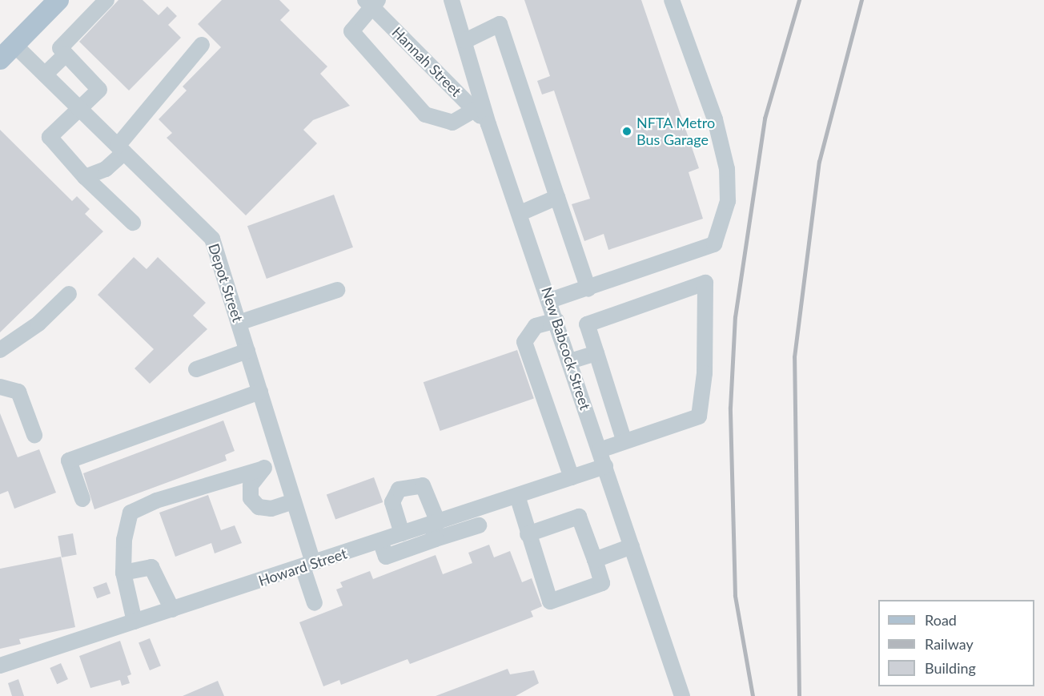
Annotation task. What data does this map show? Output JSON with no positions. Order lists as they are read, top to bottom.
{
  "streets": {
    "street": [
      "Hannah Street",
      "Depot Street",
      "New Babcock Street",
      "Howard Street"
    ]
  },
  "crossings": [
    ["Hannah Street", "New Babcock Street"],
    ["Depot Street", "Howard Street"],
    ["New Babcock Street", "Howard Street"]
  ],
  "places": ["NFTA Metro Bus Garage"],
  "legend": ["Road", "Railway", "Building"]
}
